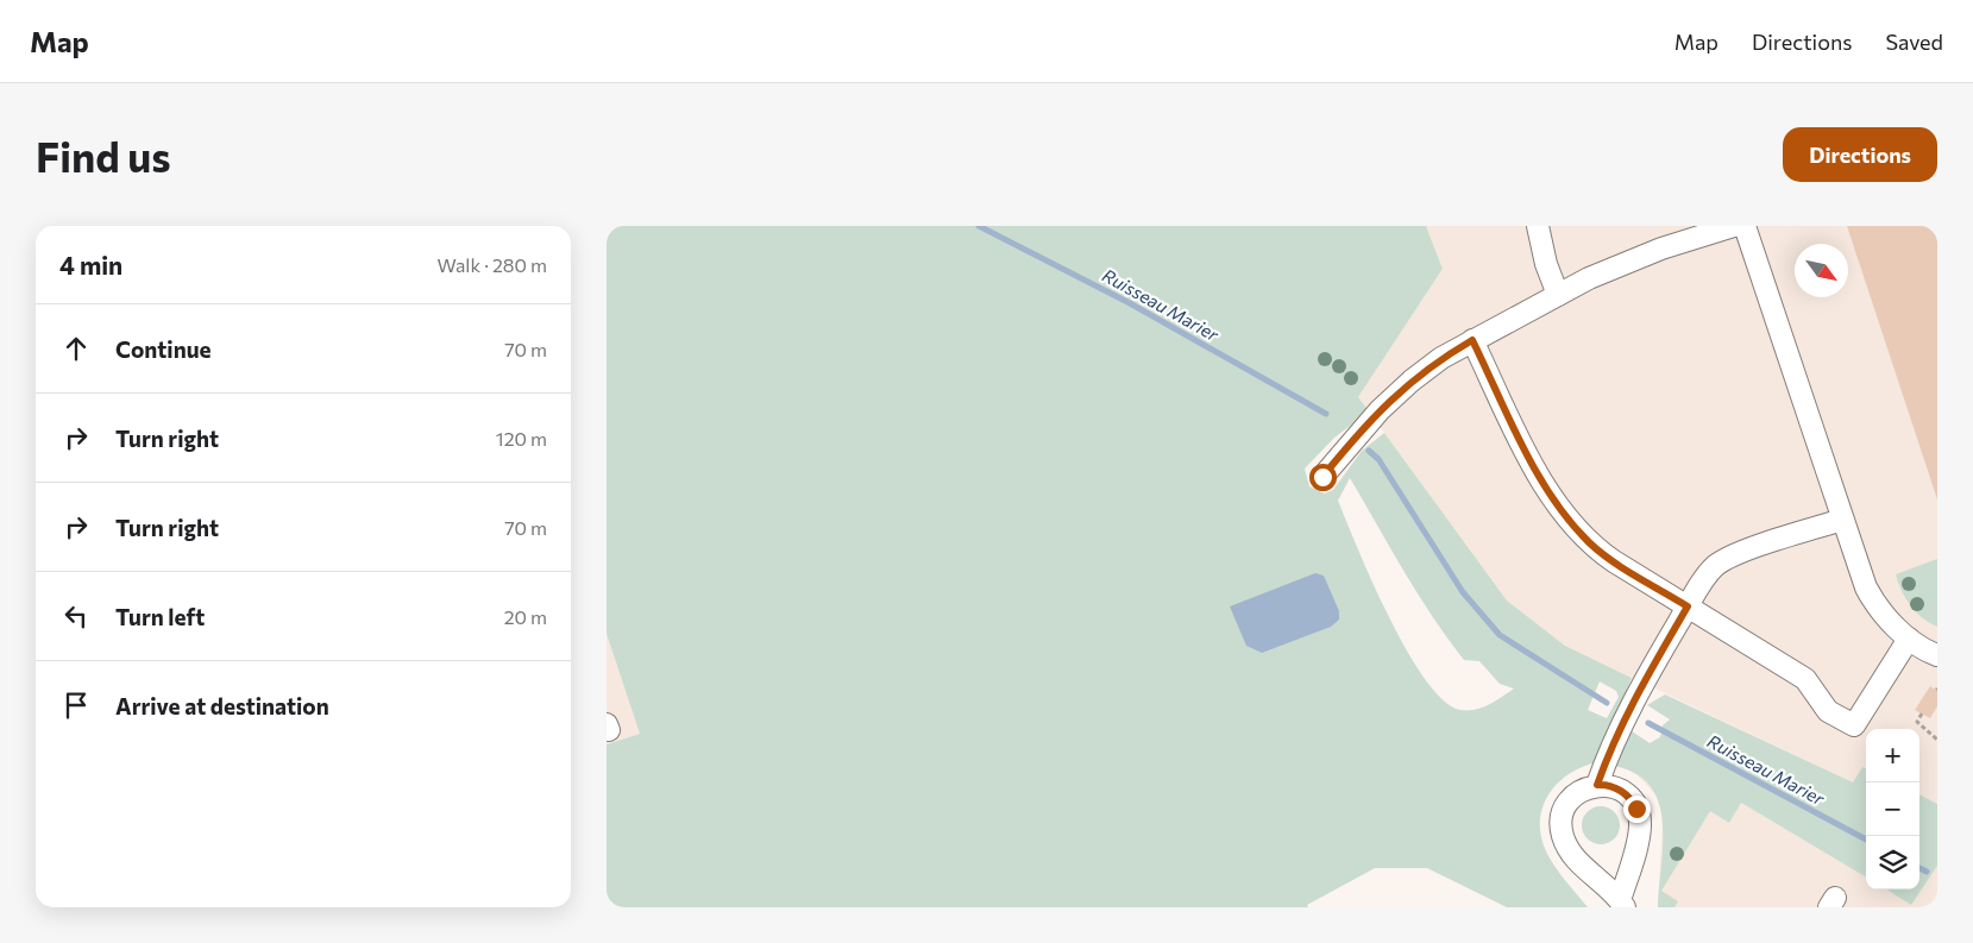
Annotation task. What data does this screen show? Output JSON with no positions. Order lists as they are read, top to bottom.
{
  "water": ["Ruisseau Marier"],
  "north": "bottom right",
  "page": {
    "header": "Map",
    "nav": ["Map", "Directions", "Saved"],
    "buttons": "Directions",
    "title": "Find us",
    "heading": ["4 min", "Walk · 280 m"],
    "list": [
      ["Continue", "70 m"],
      ["Turn right", "120 m"],
      ["Turn right", "70 m"],
      ["Turn left", "20 m"],
      "Arrive at destination"
    ],
    "map_buttons": ["+", "−"]
  }
}
